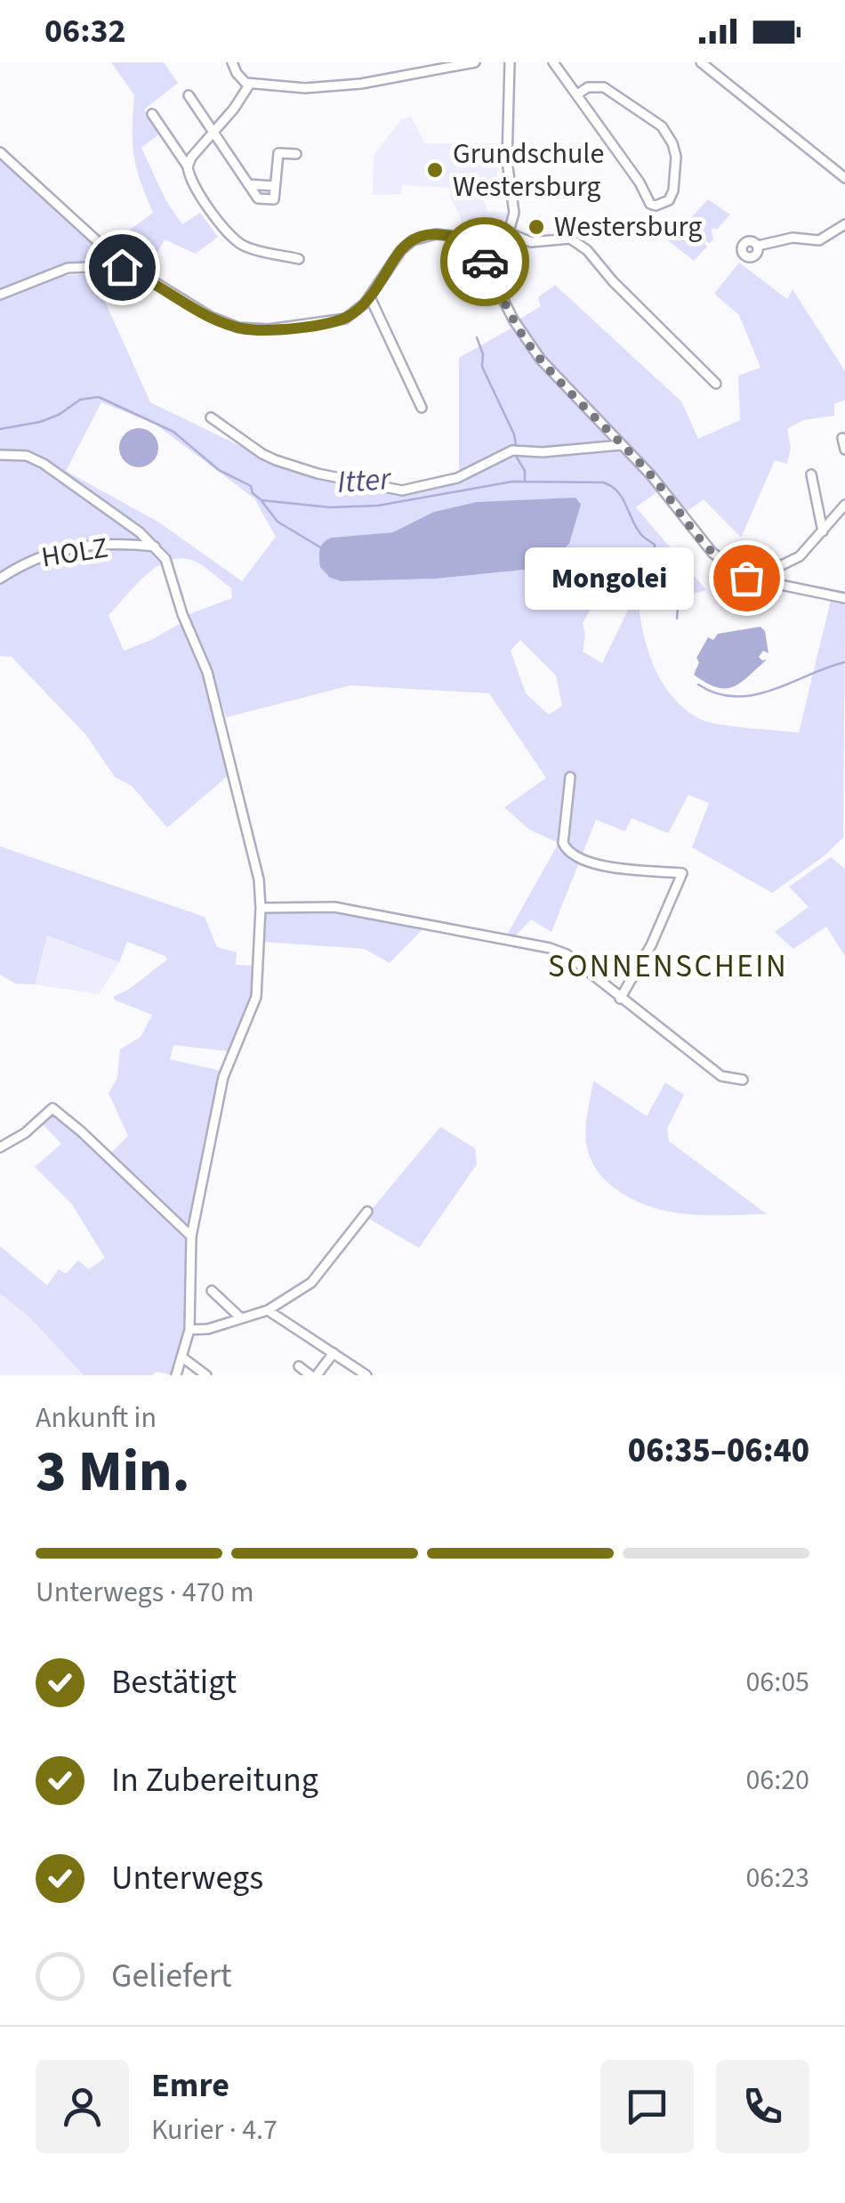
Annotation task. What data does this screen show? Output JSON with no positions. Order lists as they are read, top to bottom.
{
  "streets": {
    "street": ["HOLZ"]
  },
  "districts": ["SONNENSCHEIN"],
  "water": ["Itter"],
  "places": ["Grundschule Westersburg", "Westersburg", "Mongolei"],
  "page": {
    "status": "06:32",
    "bubble": "Mongolei",
    "heading": ["3 Min.", "Ankunft in", "06:35–06:40"],
    "panel": ["Emre", "Kurier · 4.7"],
    "bar": "Unterwegs · 470 m",
    "list": [
      ["Bestätigt", "06:05"],
      ["In Zubereitung", "06:20"],
      ["Unterwegs", "06:23"],
      "Geliefert"
    ]
  }
}
